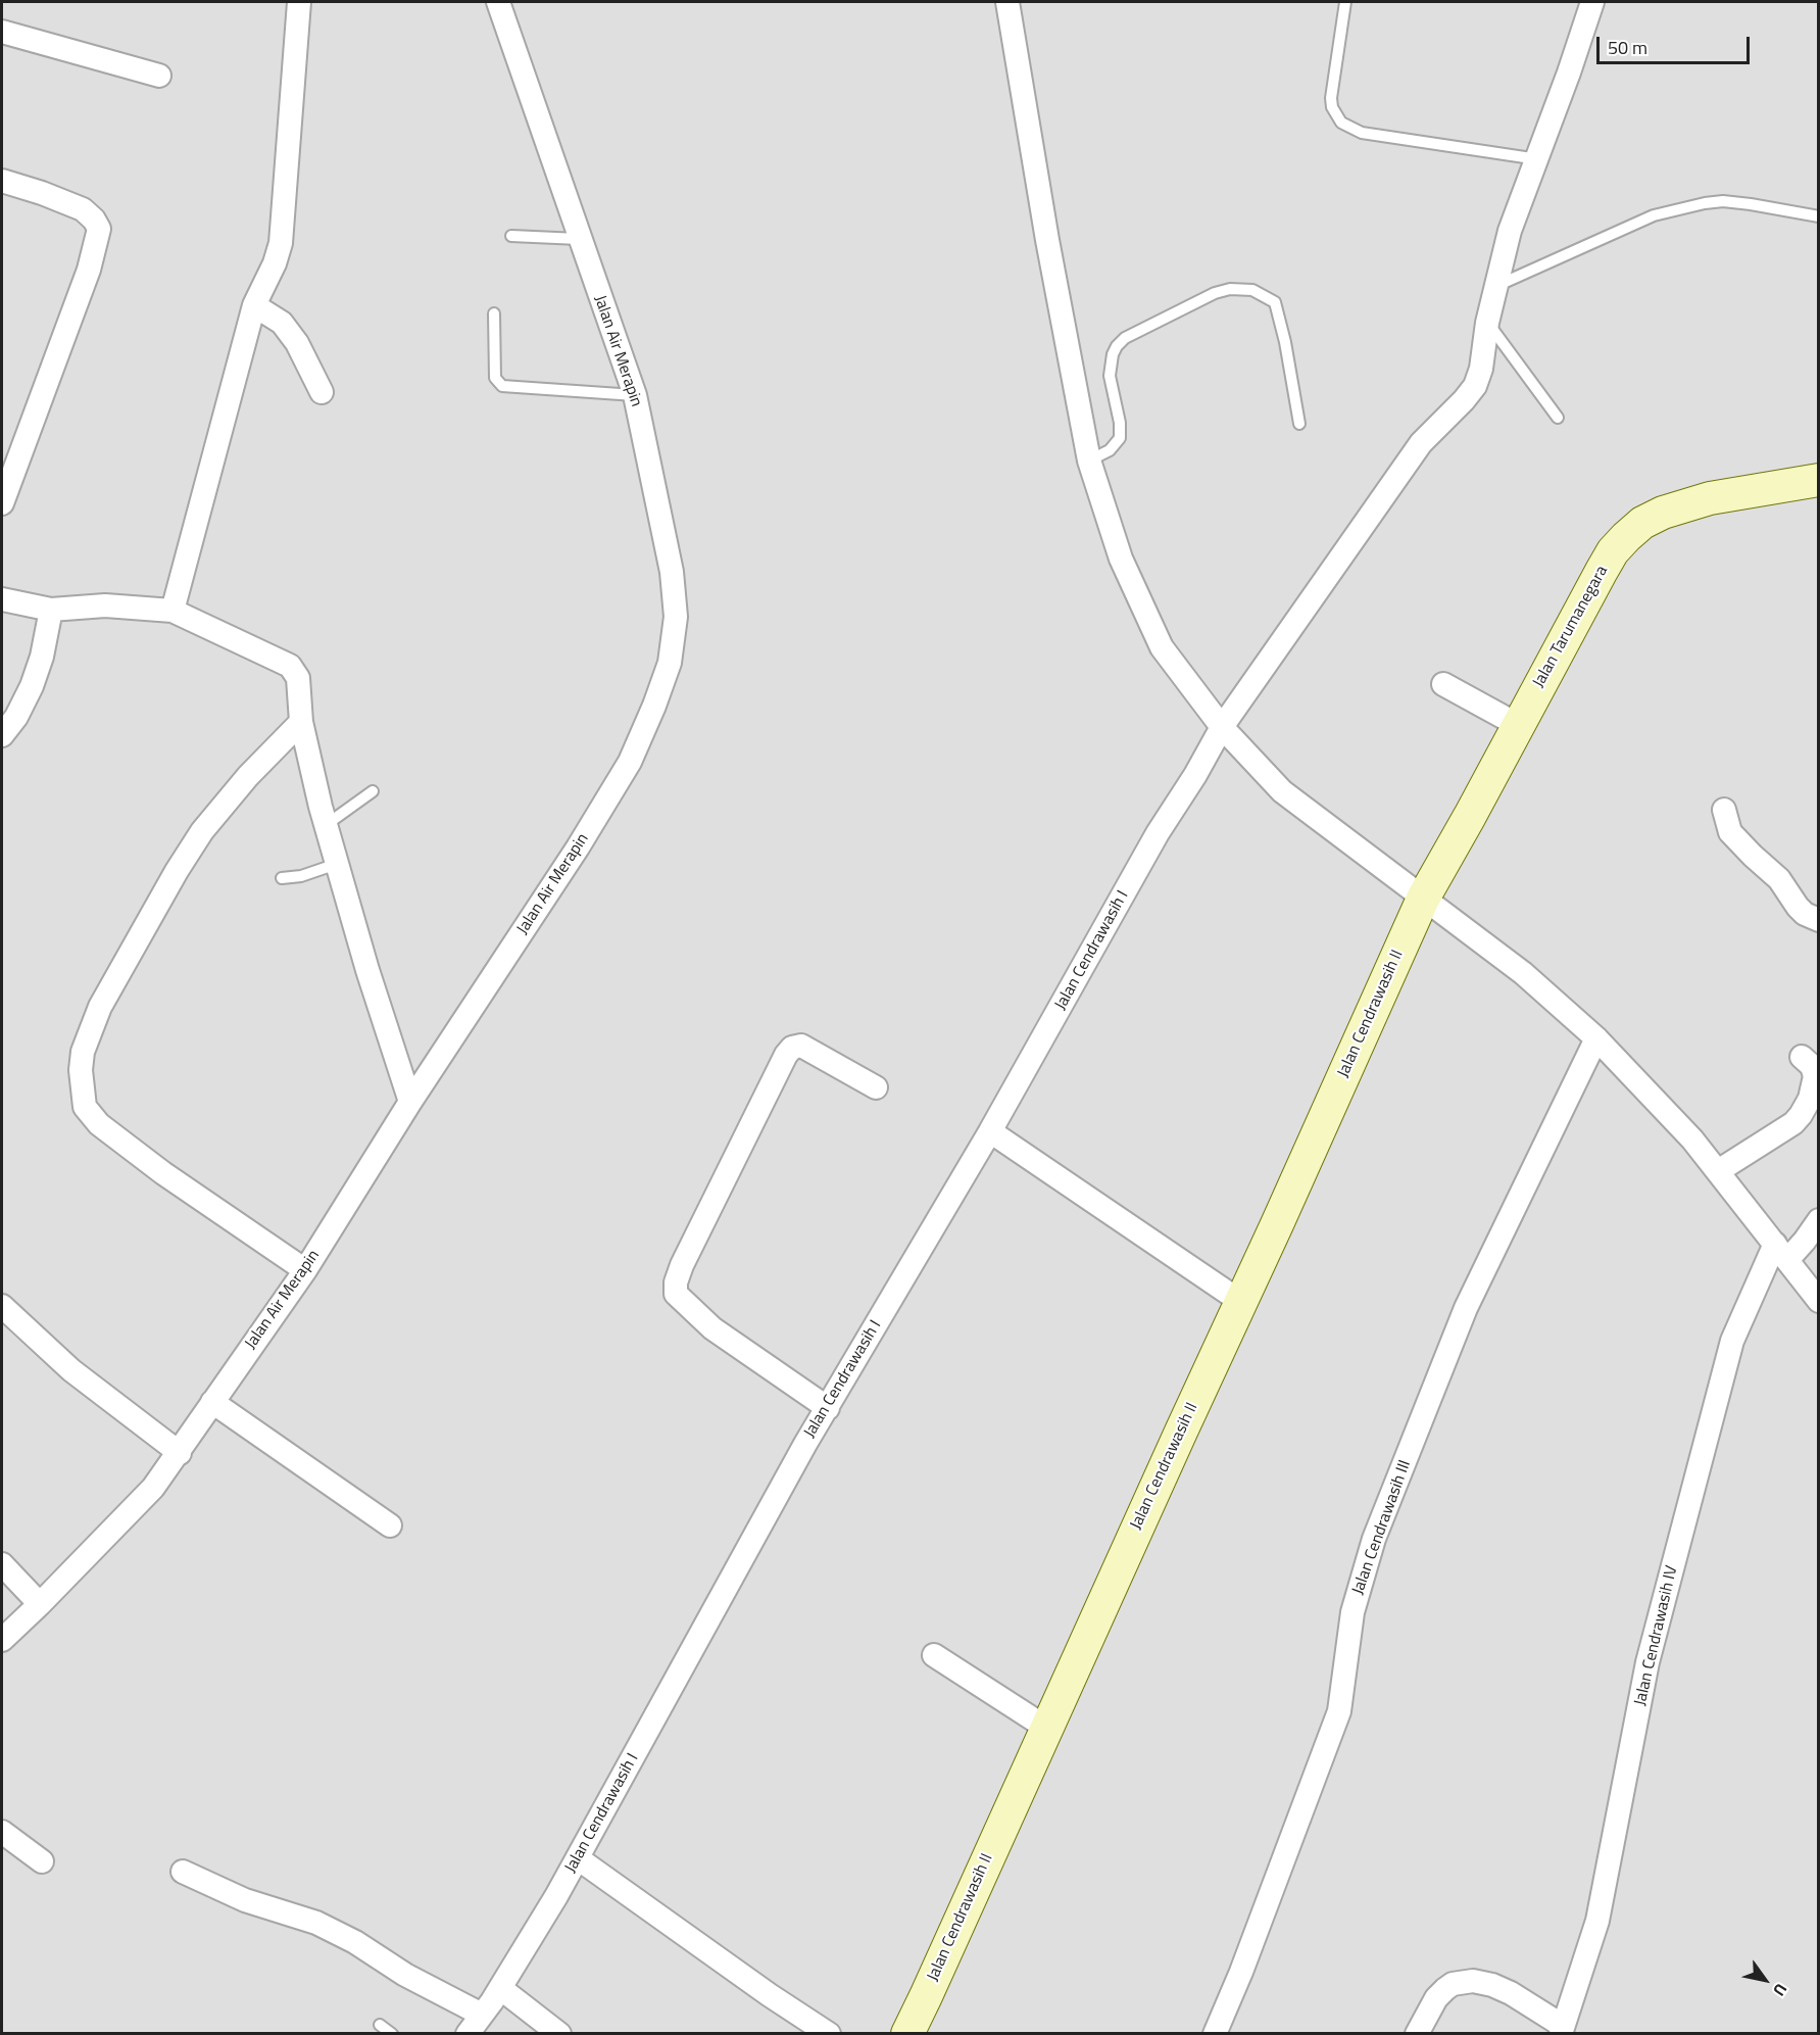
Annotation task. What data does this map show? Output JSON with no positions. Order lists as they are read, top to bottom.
{
  "streets": {
    "street": [
      "Jalan Air Merapin",
      "Jalan Tarumanegara",
      "Jalan Cendrawasih I",
      "Jalan Cendrawasih II",
      "Jalan Cendrawasih III",
      "Jalan Cendrawasih IV"
    ]
  },
  "crossings": [
    ["Jalan Tarumanegara", "Jalan Cendrawasih II"]
  ],
  "scale_bar": "50 m",
  "north": "bottom right"
}
